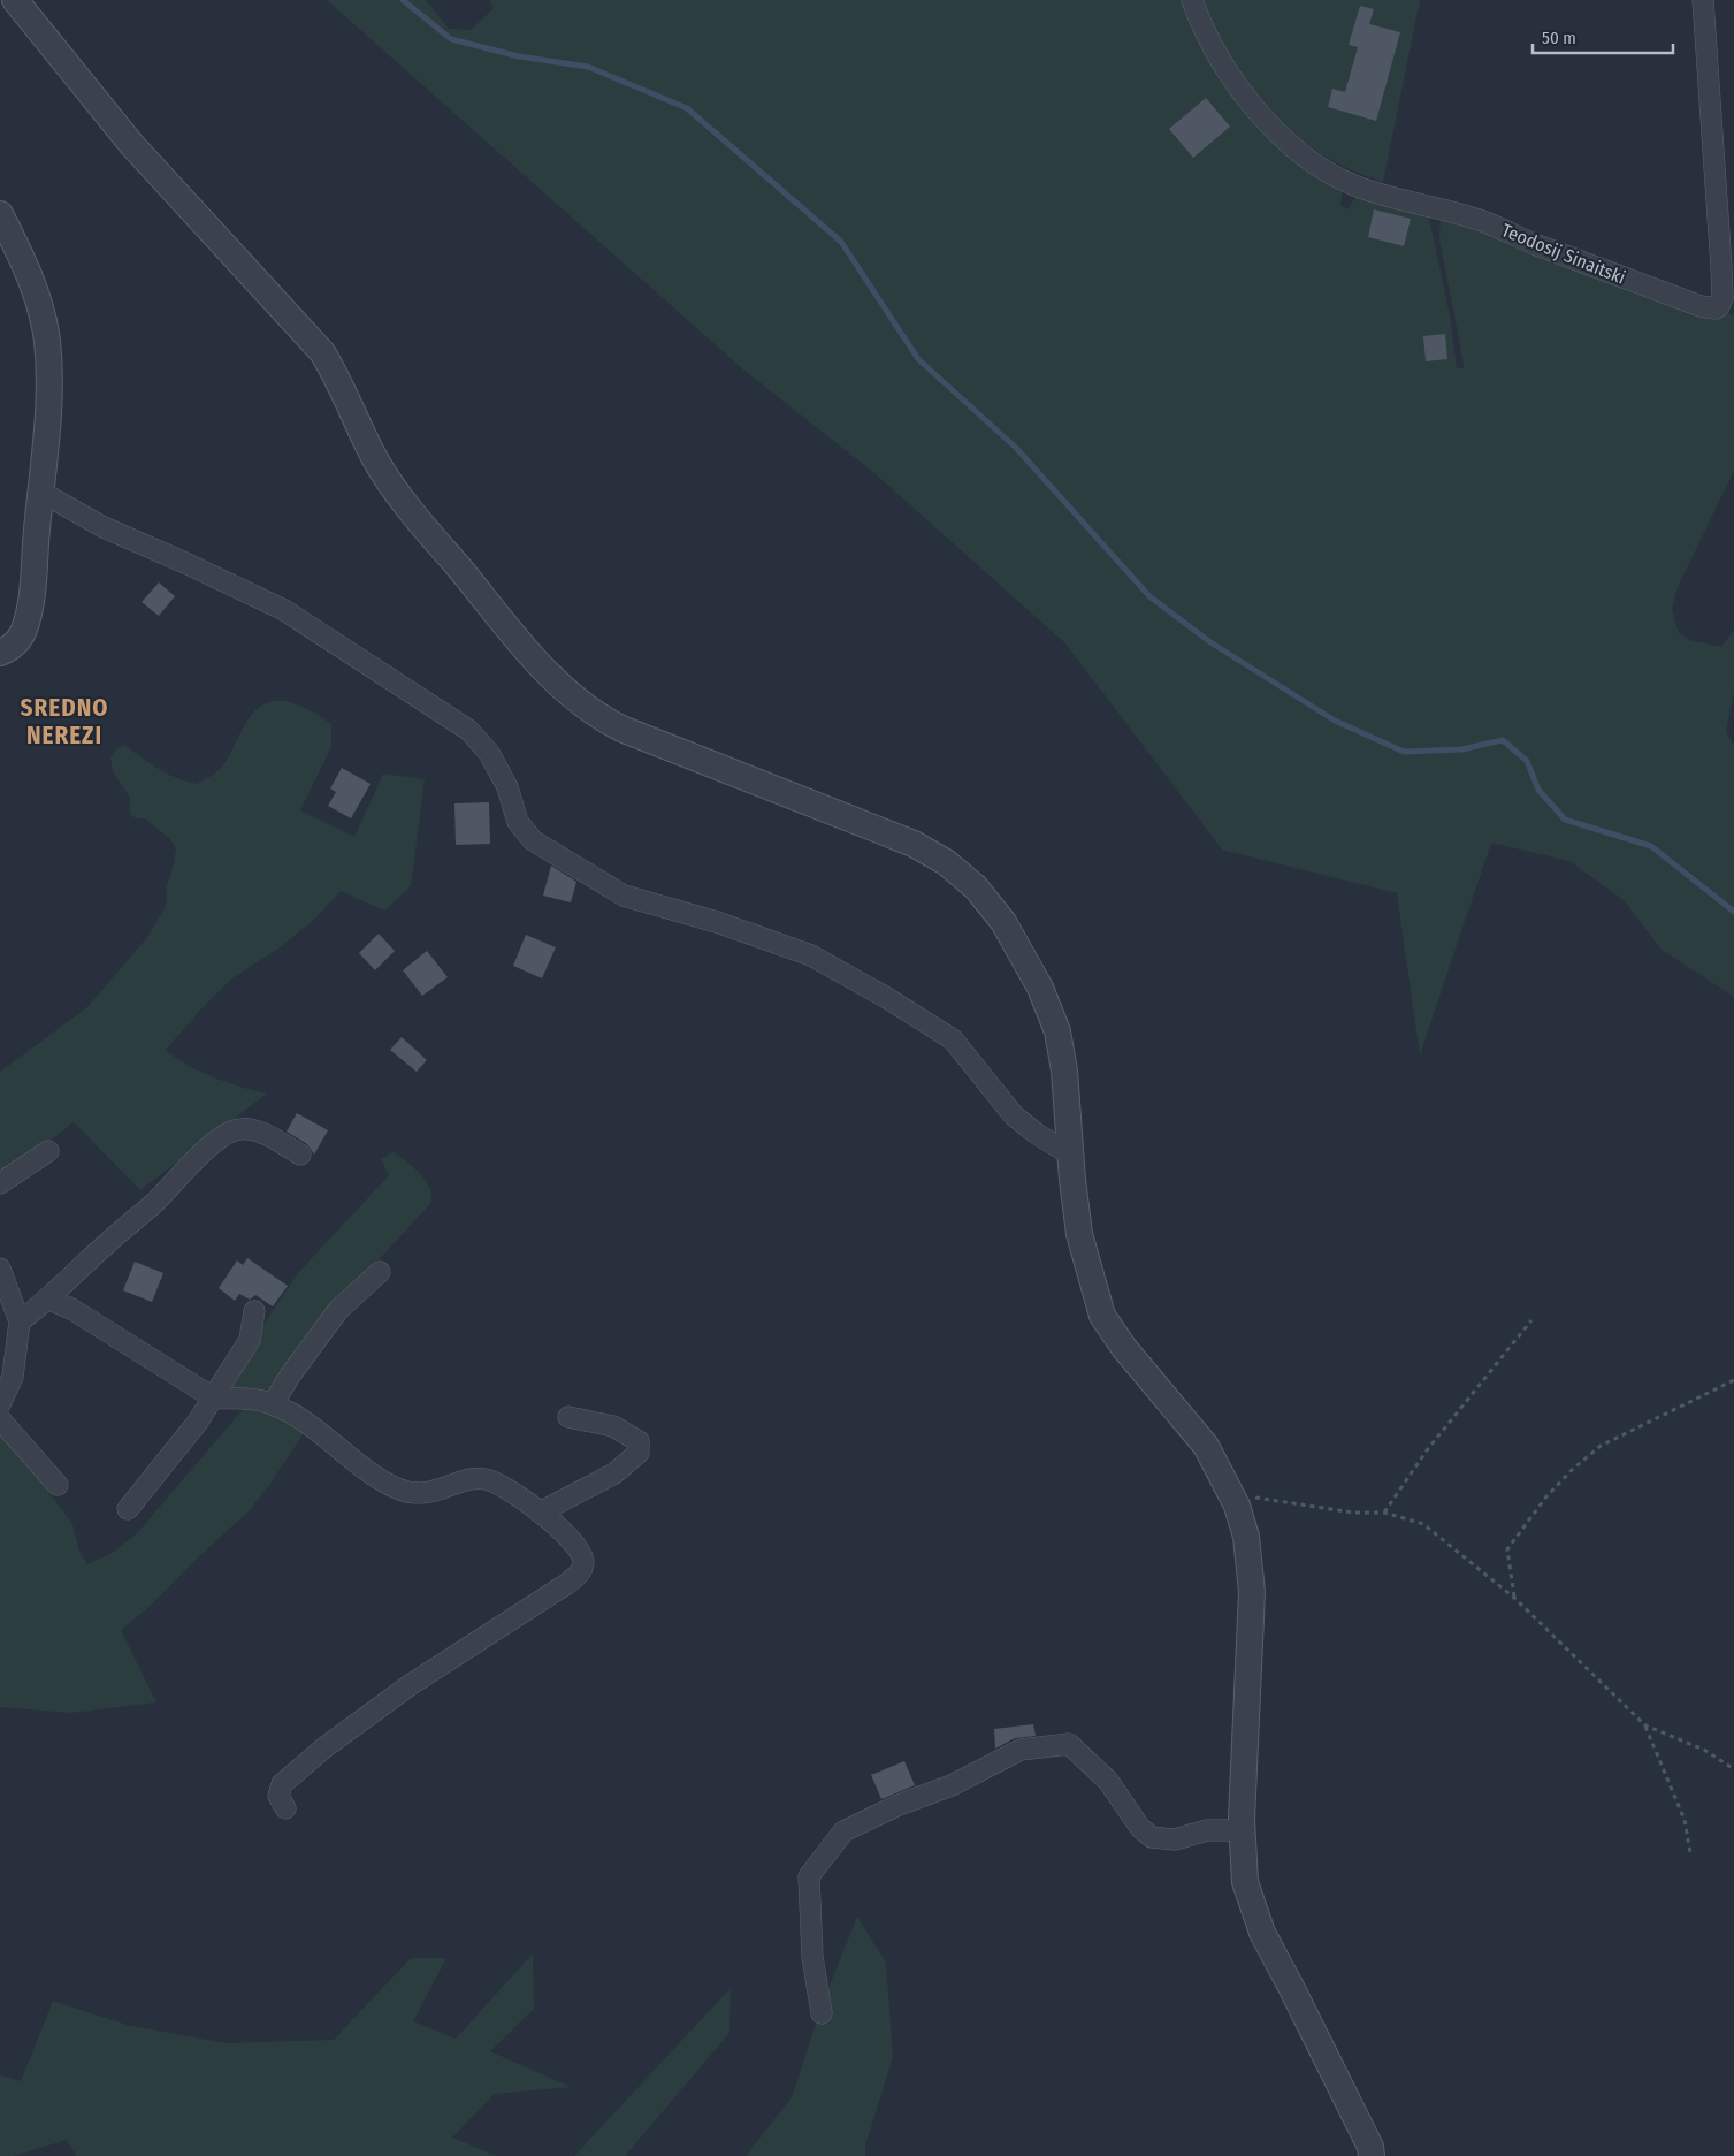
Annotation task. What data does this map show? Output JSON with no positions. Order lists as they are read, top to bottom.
{
  "streets": {
    "street": ["Teodosij Sinaitski"]
  },
  "districts": ["SREDNO NEREZI"],
  "scale_bar": "50 m"
}
